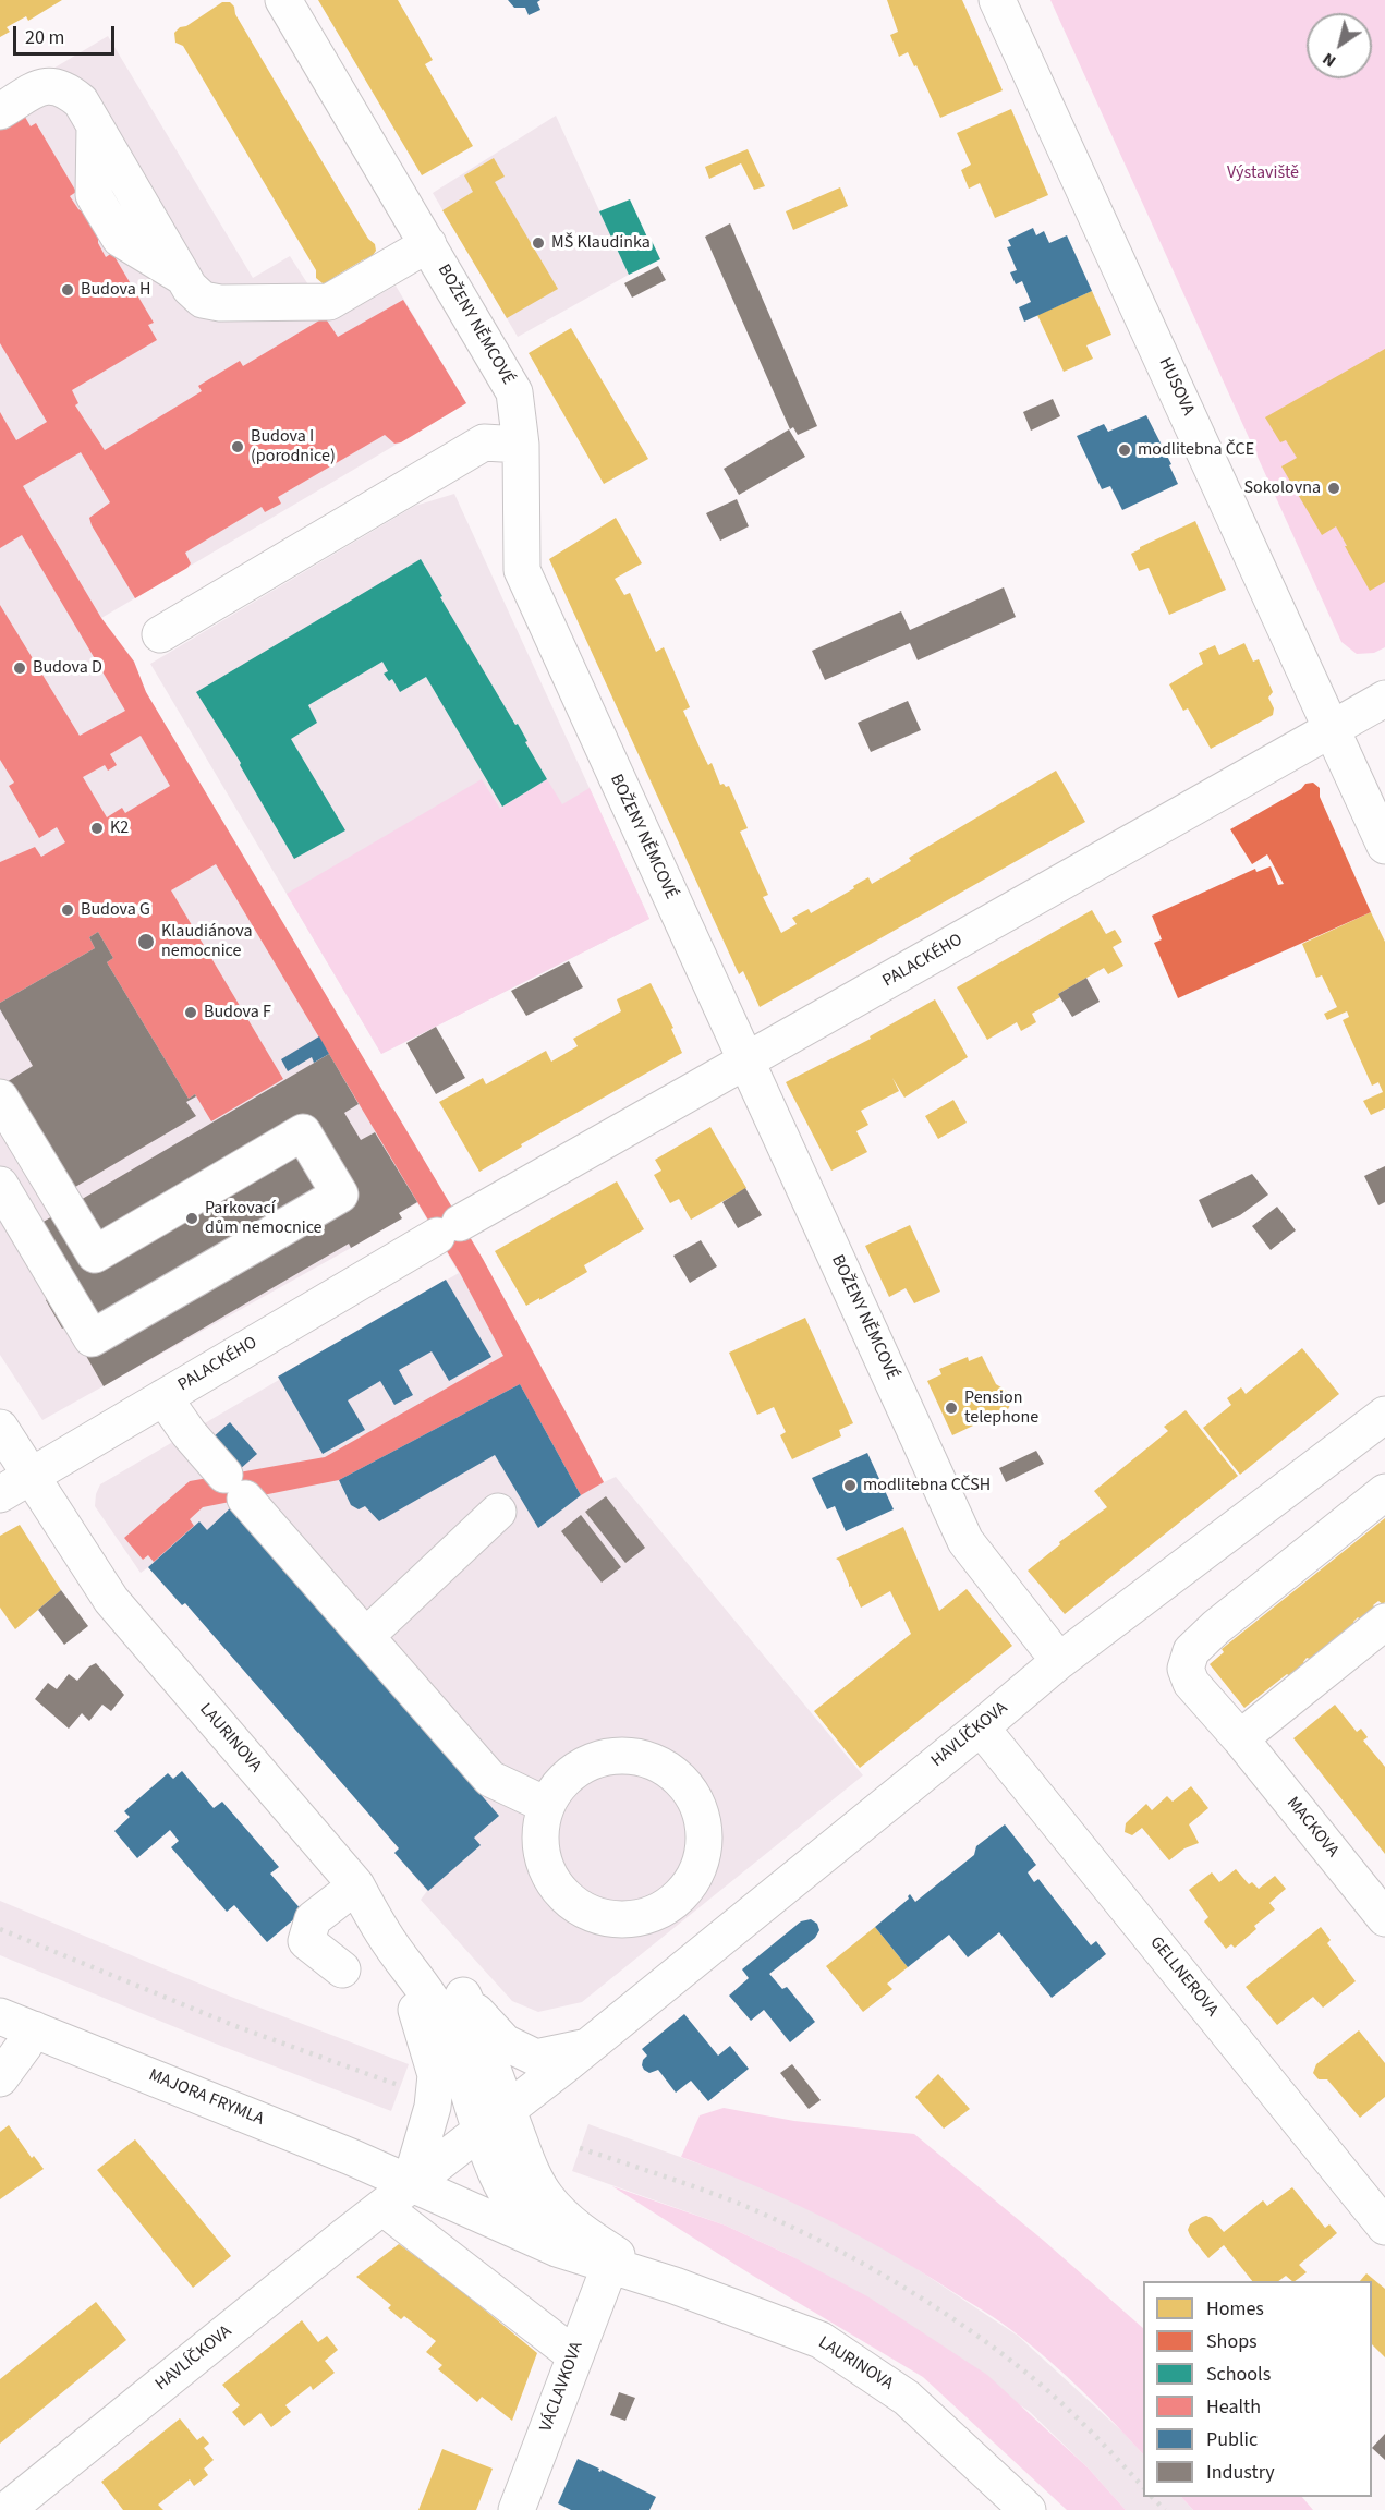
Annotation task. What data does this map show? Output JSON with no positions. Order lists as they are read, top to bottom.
{
  "streets": {
    "street": [
      "BOŽENY NĚMCOVÉ",
      "HUSOVA",
      "PALACKÉHO",
      "HAVLÍČKOVA",
      "LAURINOVA",
      "MACKOVA",
      "GELLNEROVA",
      "MAJORA FRYMLA",
      "VÁCLAVKOVA"
    ]
  },
  "crossings": [
    ["BOŽENY NĚMCOVÉ", "PALACKÉHO"],
    ["BOŽENY NĚMCOVÉ", "HAVLÍČKOVA"],
    ["HUSOVA", "PALACKÉHO"],
    ["PALACKÉHO", "LAURINOVA"],
    ["HAVLÍČKOVA", "LAURINOVA"],
    ["HAVLÍČKOVA", "GELLNEROVA"],
    ["HAVLÍČKOVA", "MAJORA FRYMLA"],
    ["LAURINOVA", "MAJORA FRYMLA"],
    ["LAURINOVA", "VÁCLAVKOVA"]
  ],
  "parks": ["Výstaviště"],
  "places": [
    "MŠ Klaudinka",
    "Budova H",
    "Budova I (porodnice)",
    "modlitebna ČCE",
    "Sokolovna",
    "Budova D",
    "K2",
    "Budova G",
    "Klaudiánova nemocnice",
    "Budova F",
    "Parkovací dům nemocnice",
    "Pension telephone",
    "modlitebna CČSH"
  ],
  "legend": [
    "Homes",
    "Shops",
    "Schools",
    "Health",
    "Public",
    "Industry"
  ],
  "scale_bar": "20 m",
  "north": "bottom left"
}
